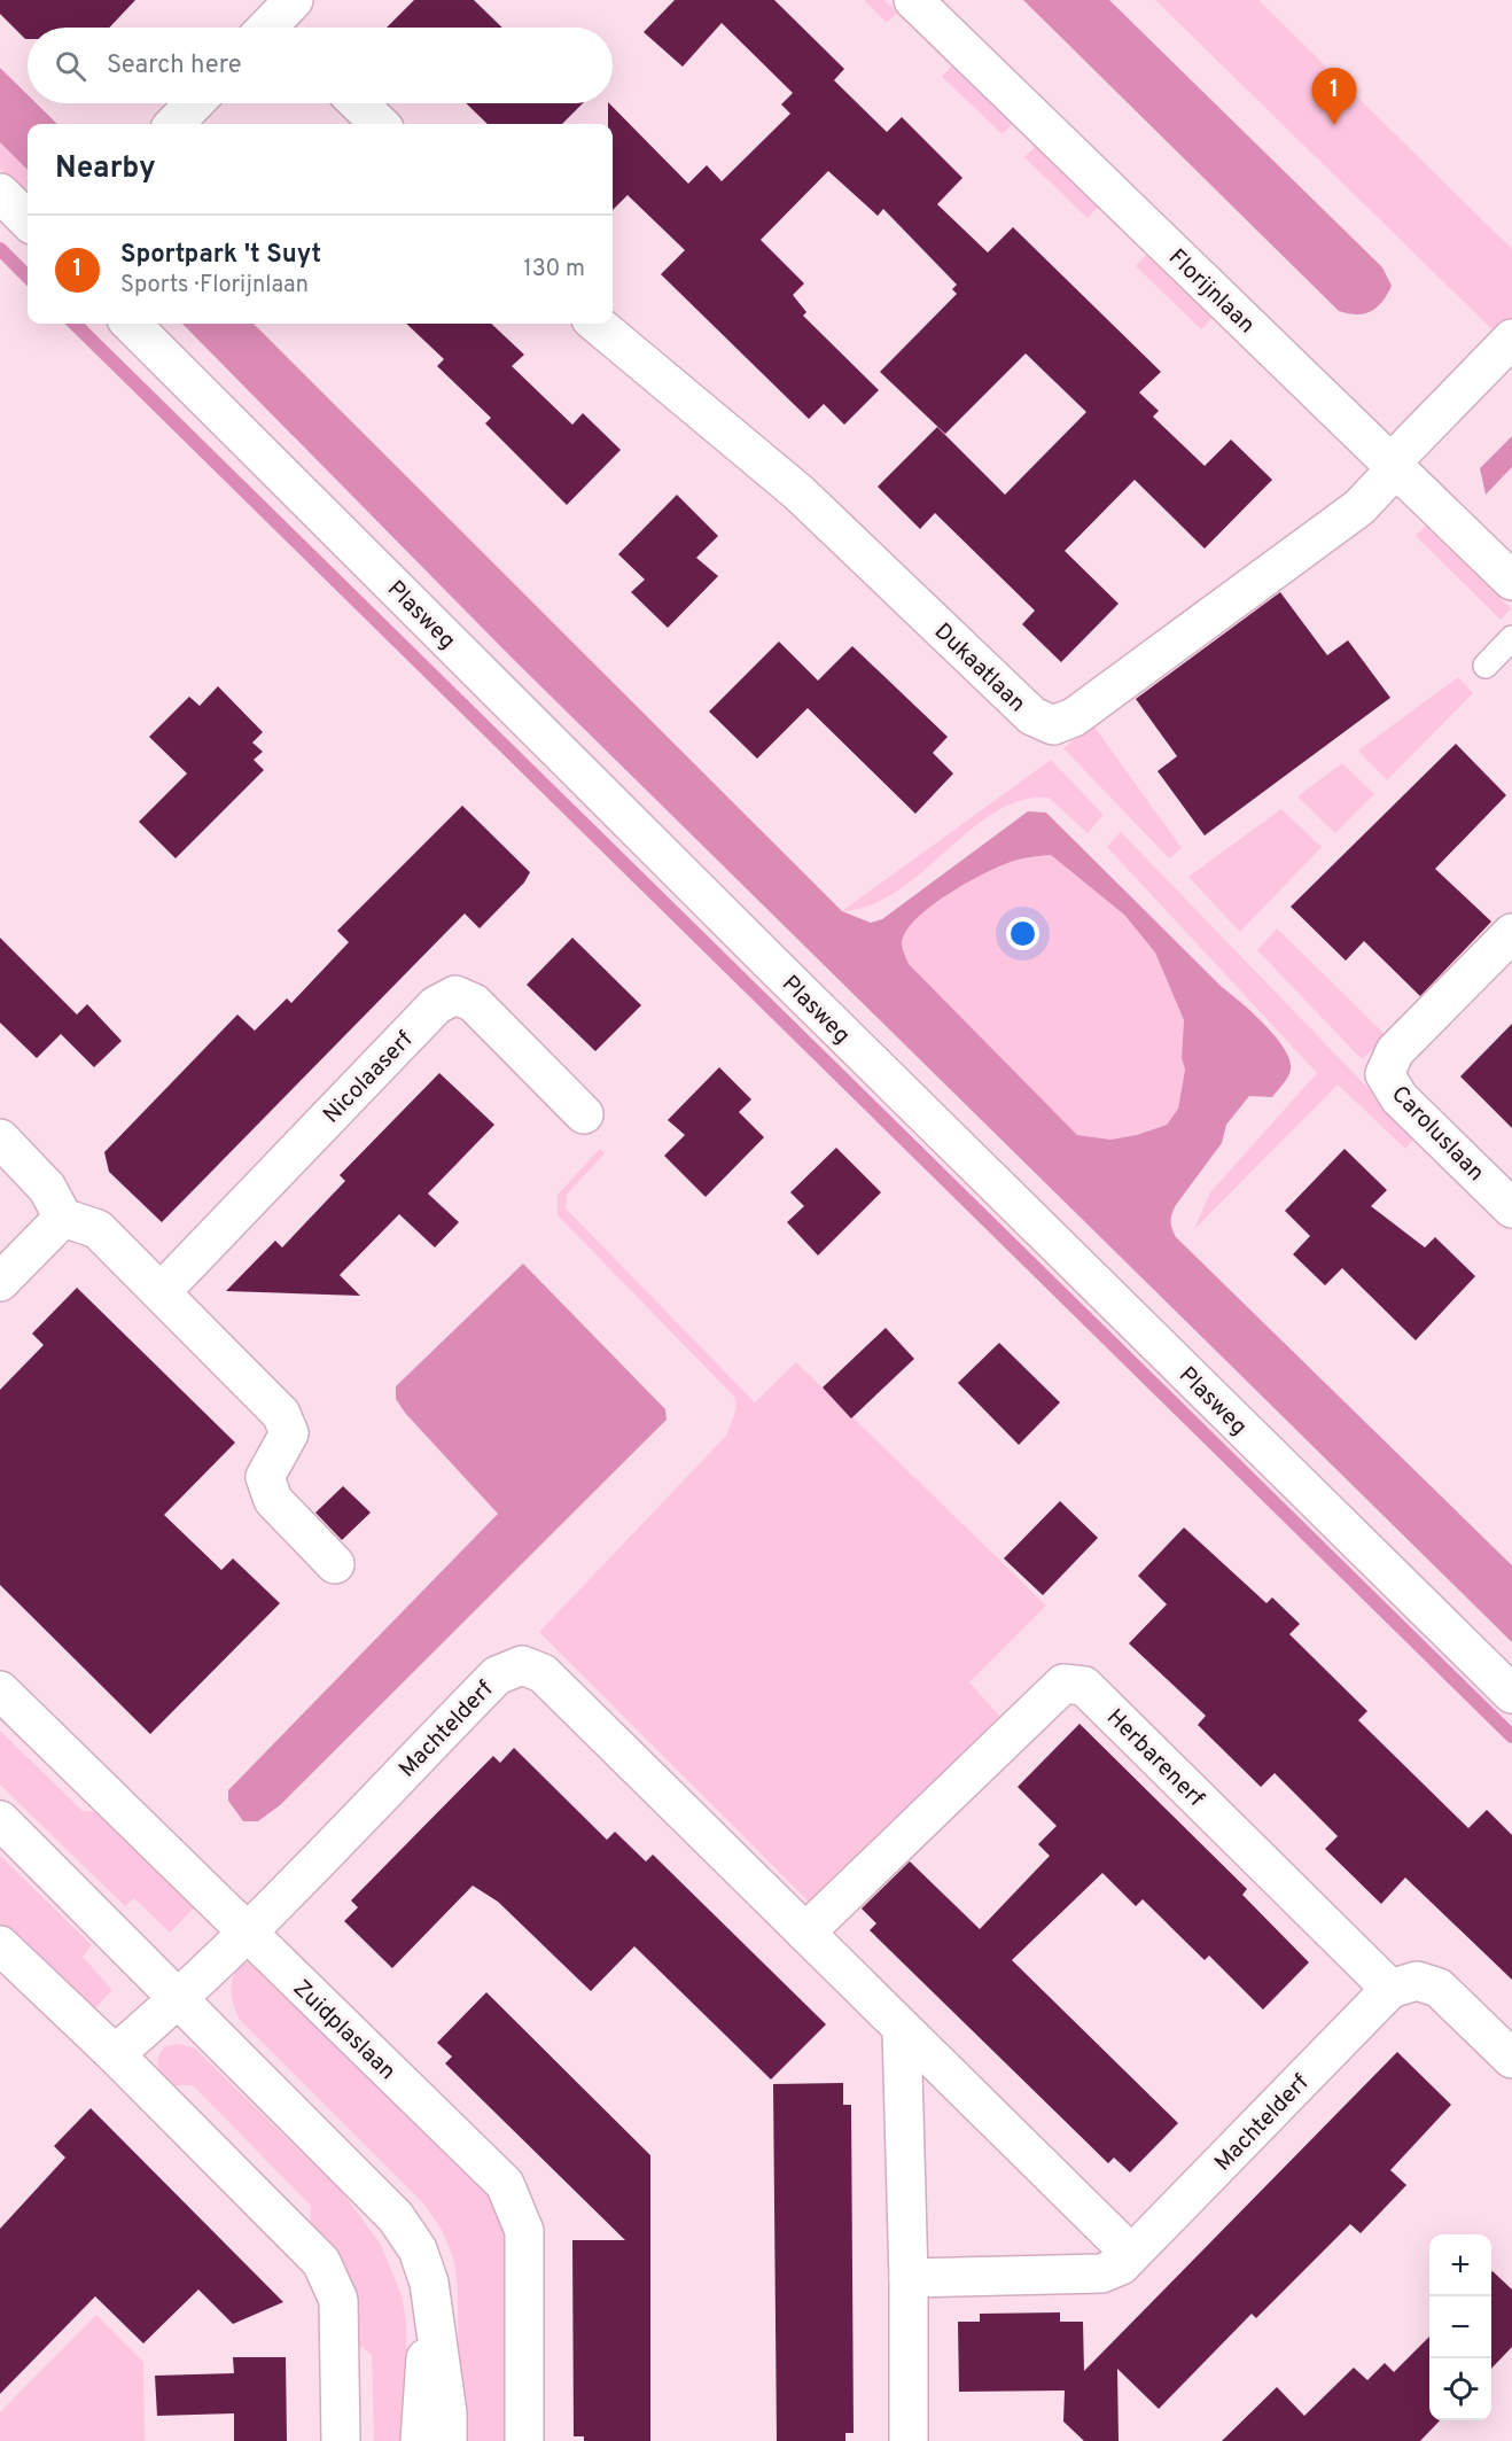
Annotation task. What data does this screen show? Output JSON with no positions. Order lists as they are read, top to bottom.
{
  "streets": {
    "street": [
      "Florijnlaan",
      "Plasweg",
      "Dukaatlaan",
      "Nicolaaserf",
      "Caroluslaan",
      "Machtelderf",
      "Herbarenerf",
      "Zuidplaslaan"
    ]
  },
  "crossings": [
    ["Florijnlaan", "Dukaatlaan"],
    ["Machtelderf", "Herbarenerf"],
    ["Machtelderf", "Zuidplaslaan"]
  ],
  "page": {
    "search": "Search here",
    "pins": "1",
    "heading": "Nearby",
    "list": [
      {
        "mark": "1",
        "name": "Sportpark 't Suyt",
        "note": "Sports · Florijnlaan",
        "value": "130 m"
      }
    ],
    "map_buttons": ["+", "−"]
  }
}
